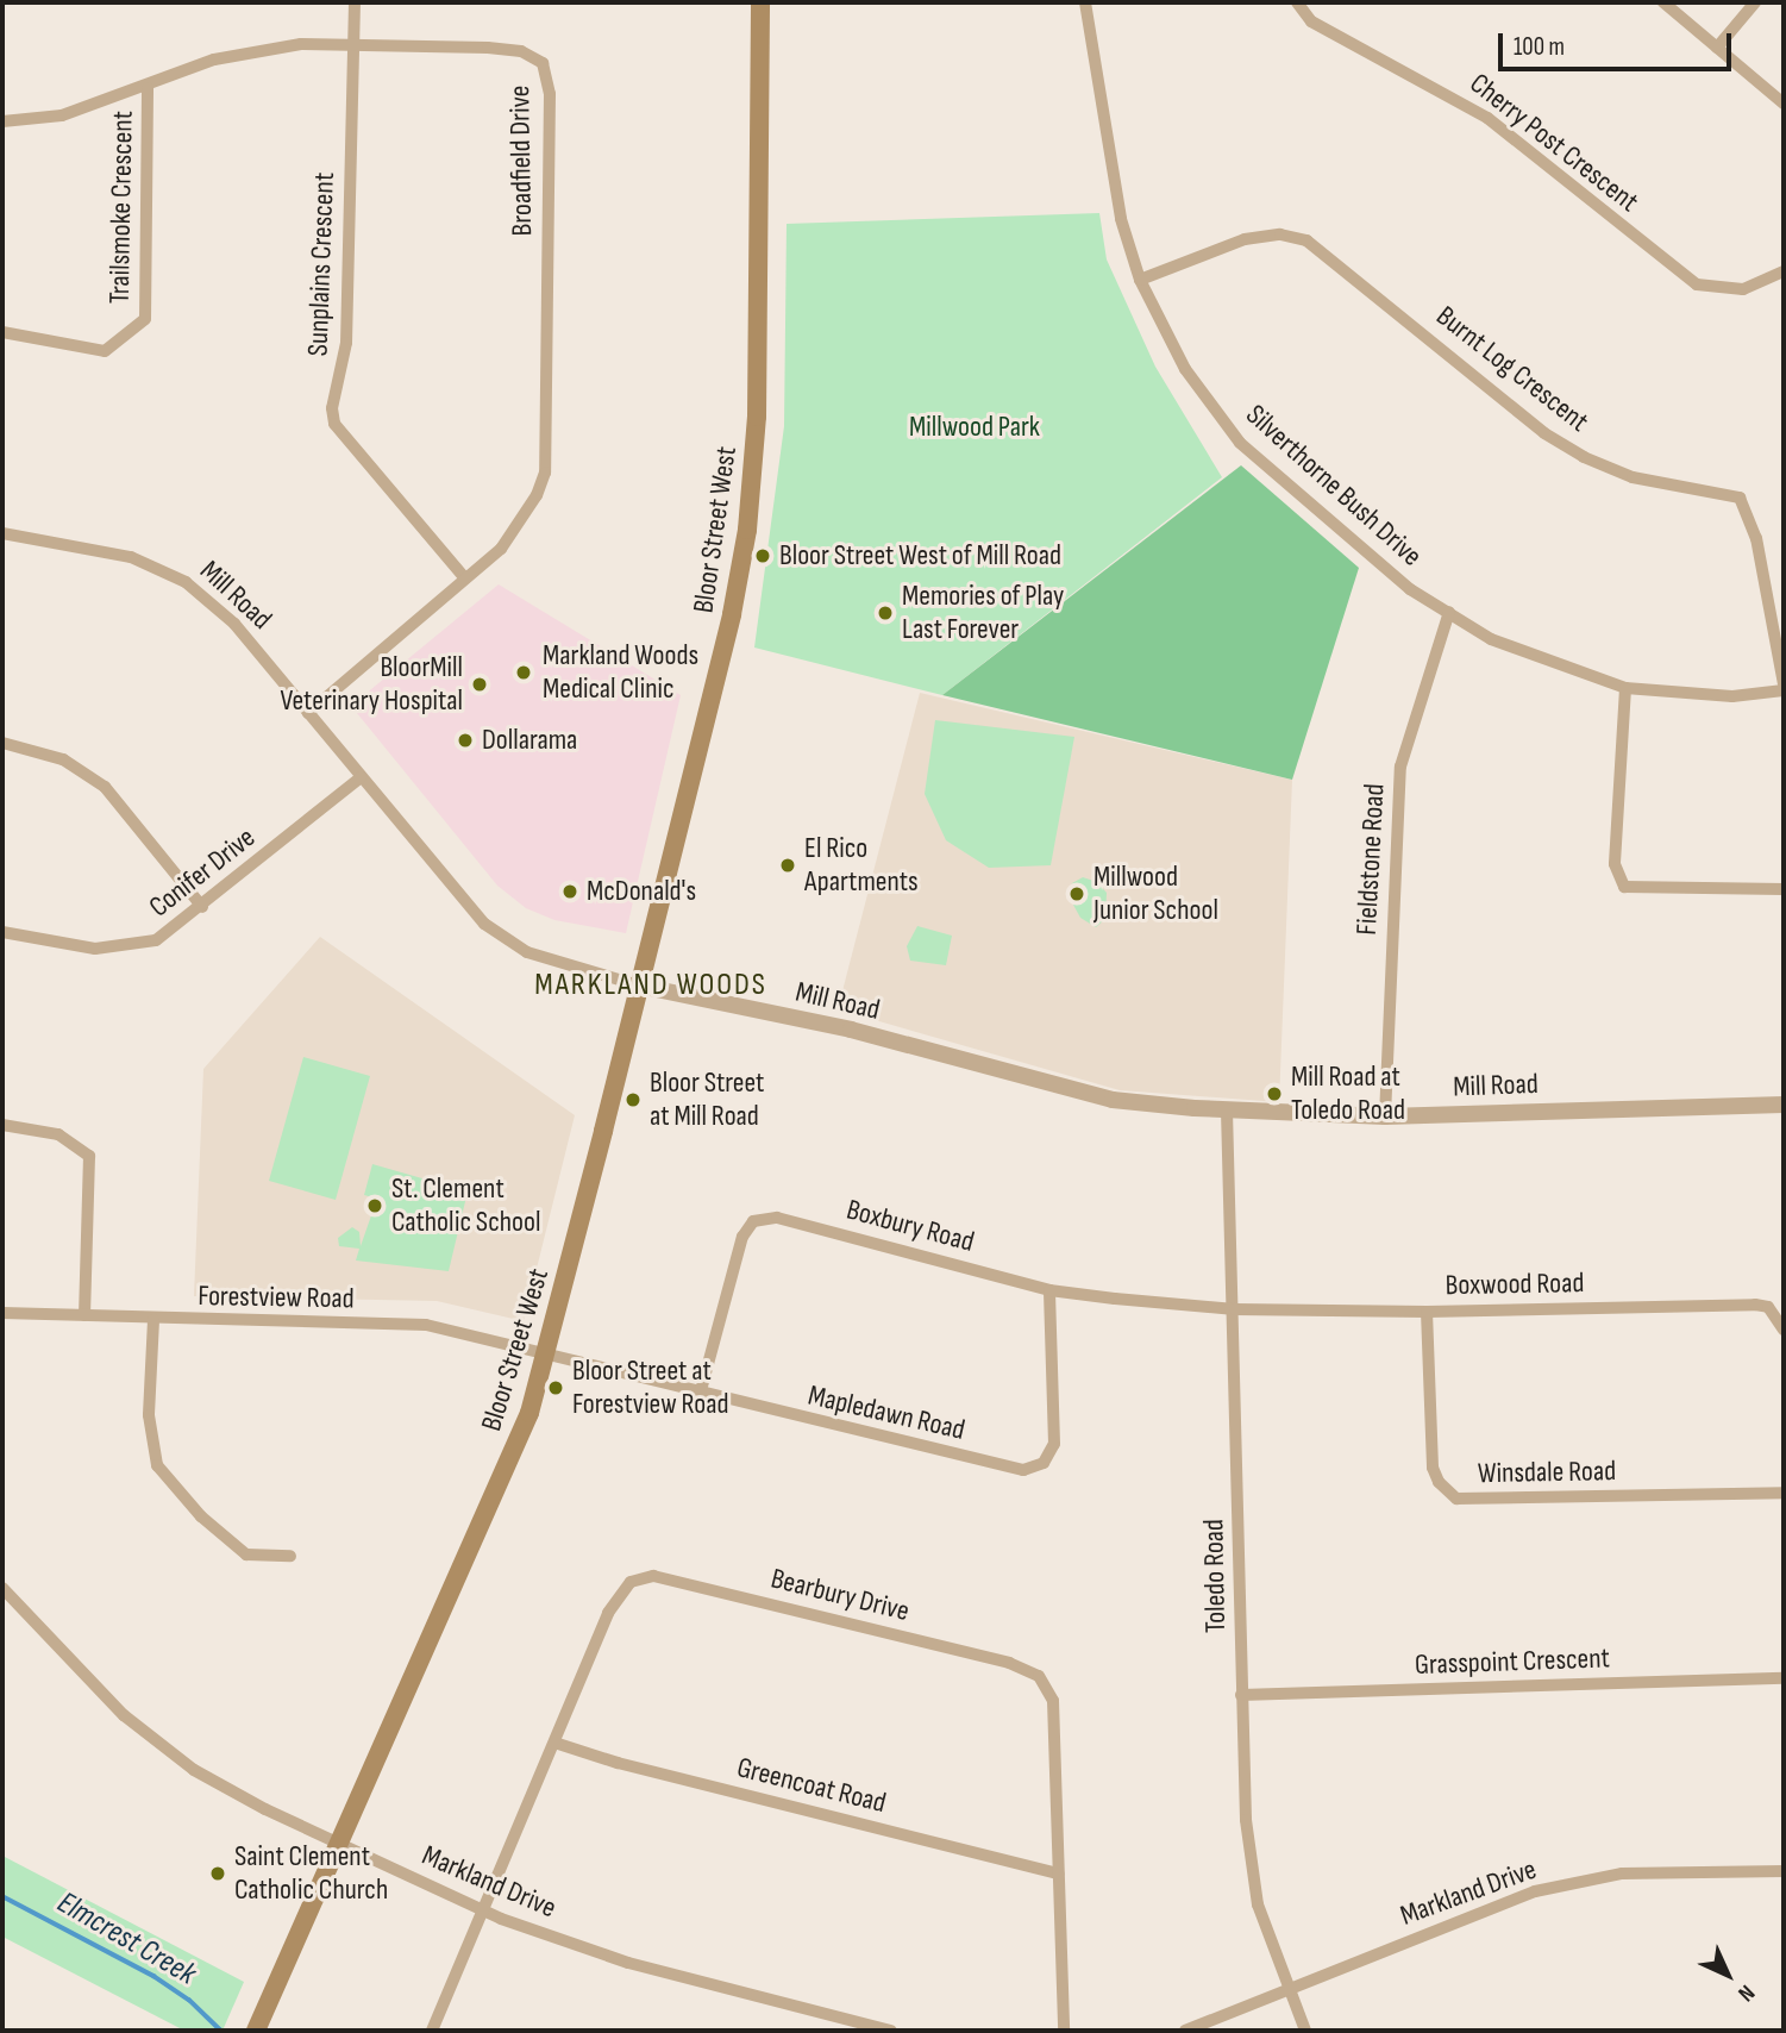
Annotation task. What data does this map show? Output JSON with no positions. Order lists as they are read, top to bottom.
{
  "streets": {
    "main road": ["Bloor Street West"],
    "street": [
      "Cherry Post Crescent",
      "Broadfield Drive",
      "Trailsmoke Crescent",
      "Sunplains Crescent",
      "Burnt Log Crescent",
      "Silverthorne Bush Drive",
      "Mill Road",
      "Fieldstone Road",
      "Conifer Drive",
      "Boxbury Road",
      "Boxwood Road",
      "Forestview Road",
      "Mapledawn Road",
      "Winsdale Road",
      "Toledo Road",
      "Bearbury Drive",
      "Grasspoint Crescent",
      "Greencoat Road",
      "Markland Drive"
    ]
  },
  "crossings": [
    ["Broadfield Drive", "Trailsmoke Crescent"],
    ["Broadfield Drive", "Sunplains Crescent"],
    ["Broadfield Drive", "Mill Road"],
    ["Burnt Log Crescent", "Silverthorne Bush Drive"],
    ["Silverthorne Bush Drive", "Fieldstone Road"],
    ["Bloor Street West", "Mill Road"],
    ["Bloor Street West", "Forestview Road"],
    ["Bloor Street West", "Mapledawn Road"],
    ["Bloor Street West", "Markland Drive"],
    ["Mill Road", "Fieldstone Road"],
    ["Mill Road", "Conifer Drive"],
    ["Mill Road", "Toledo Road"],
    ["Boxbury Road", "Boxwood Road"],
    ["Boxbury Road", "Mapledawn Road"],
    ["Boxbury Road", "Toledo Road"],
    ["Boxwood Road", "Winsdale Road"],
    ["Boxwood Road", "Toledo Road"],
    ["Forestview Road", "Mapledawn Road"],
    ["Toledo Road", "Grasspoint Crescent"],
    ["Toledo Road", "Markland Drive"],
    ["Bearbury Drive", "Greencoat Road"],
    ["Bearbury Drive", "Markland Drive"]
  ],
  "districts": ["MARKLAND WOODS"],
  "water": ["Elmcrest Creek"],
  "parks": ["Millwood Park"],
  "places": [
    "Bloor Street West of Mill Road",
    "Memories of Play Last Forever",
    "Markland Woods Medical Clinic",
    "BloorMill Veterinary Hospital",
    "Dollarama",
    "El Rico Apartments",
    "McDonald's",
    "Millwood Junior School",
    "Mill Road at Toledo Road",
    "Bloor Street at Mill Road",
    "St. Clement Catholic School",
    "Bloor Street at Forestview Road",
    "Saint Clement Catholic Church"
  ],
  "scale_bar": "100 m",
  "north": "bottom right"
}
